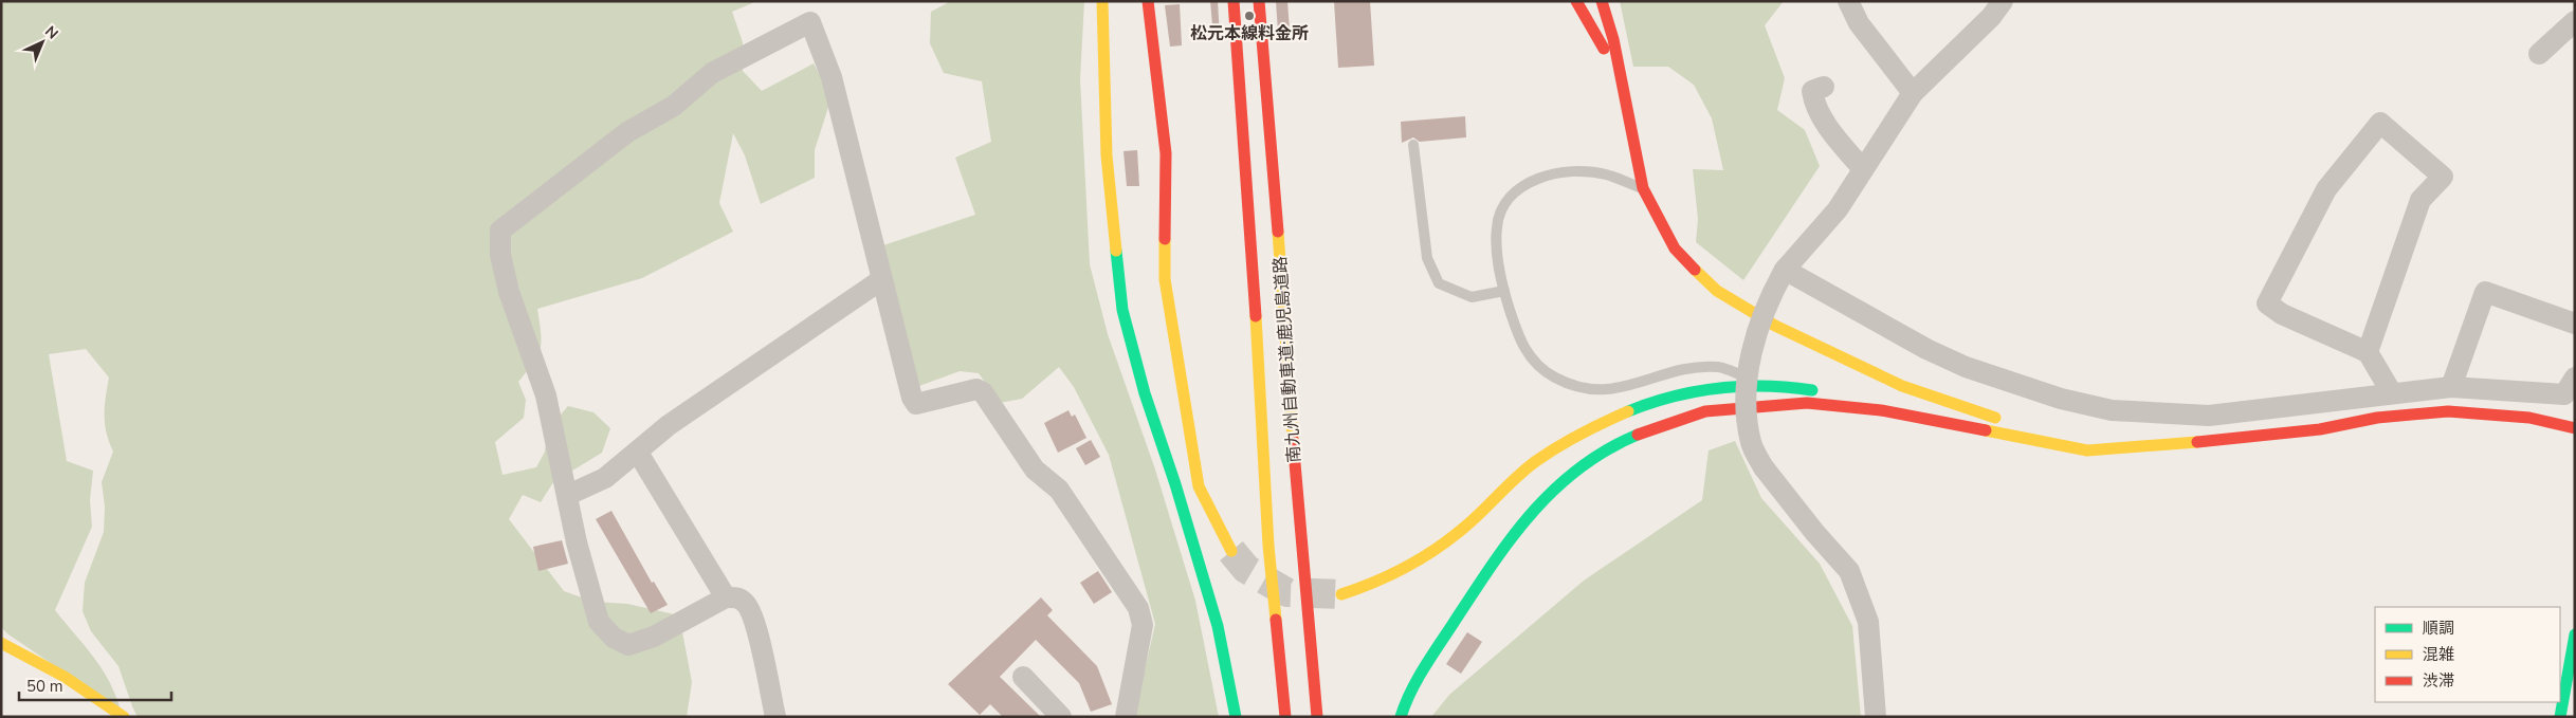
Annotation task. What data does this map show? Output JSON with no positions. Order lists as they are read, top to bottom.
{
  "streets": {
    "main road": ["南九州自動車道;鹿児島道路"]
  },
  "places": ["松元本線料金所"],
  "legend": ["順調", "混雑", "渋滞"],
  "scale_bar": "50 m",
  "north": "top right"
}
